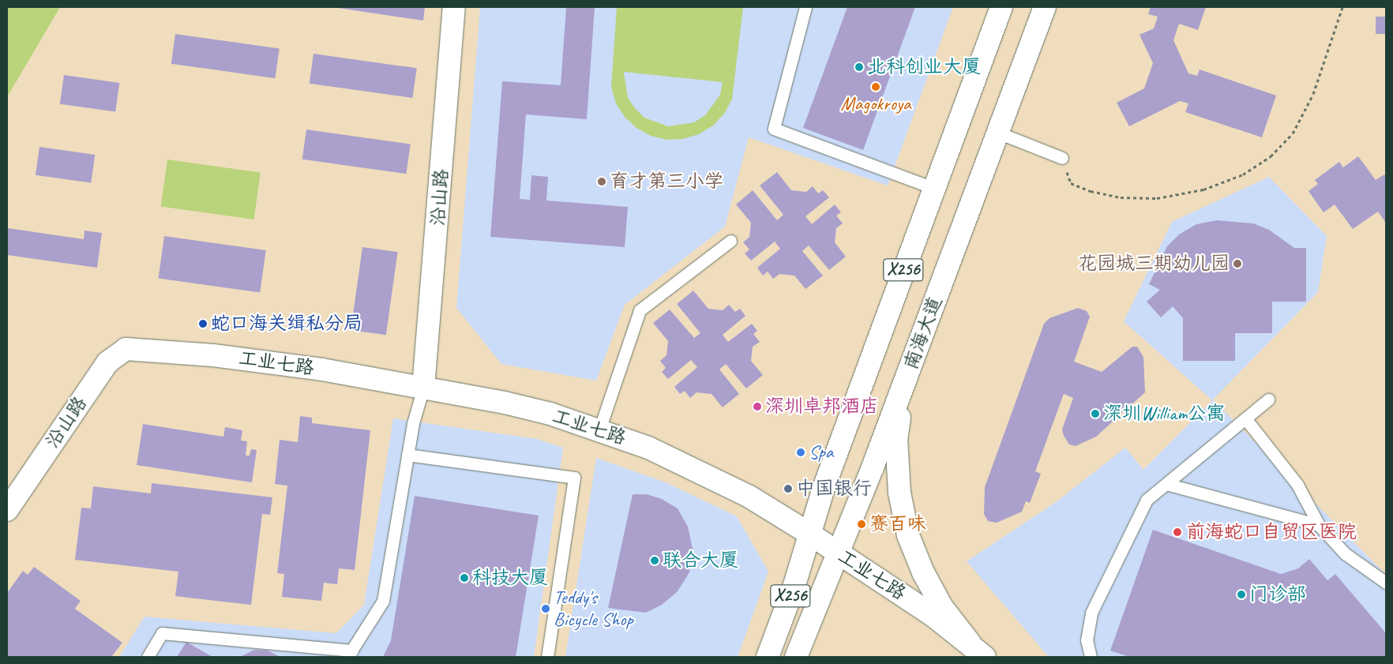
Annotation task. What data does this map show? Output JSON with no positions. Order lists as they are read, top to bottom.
{
  "streets": {
    "main road": [
      "沿山路",
      "X256",
      "南海大道",
      "工业七路"
    ]
  },
  "crossings": [
    ["沿山路", "工业七路"],
    ["X256", "工业七路"],
    ["南海大道", "工业七路"]
  ],
  "places": [
    "北科创业大厦",
    "Magokroya",
    "育才第三小学",
    "花园城三期幼儿园",
    "蛇口海关缉私分局",
    "深圳卓邦酒店",
    "深圳William公寓",
    "Spa",
    "中国银行",
    "赛百味",
    "前海蛇口自贸区医院",
    "联合大厦",
    "科技大厦",
    "门诊部",
    "Teddy's Bicycle Shop"
  ]
}
